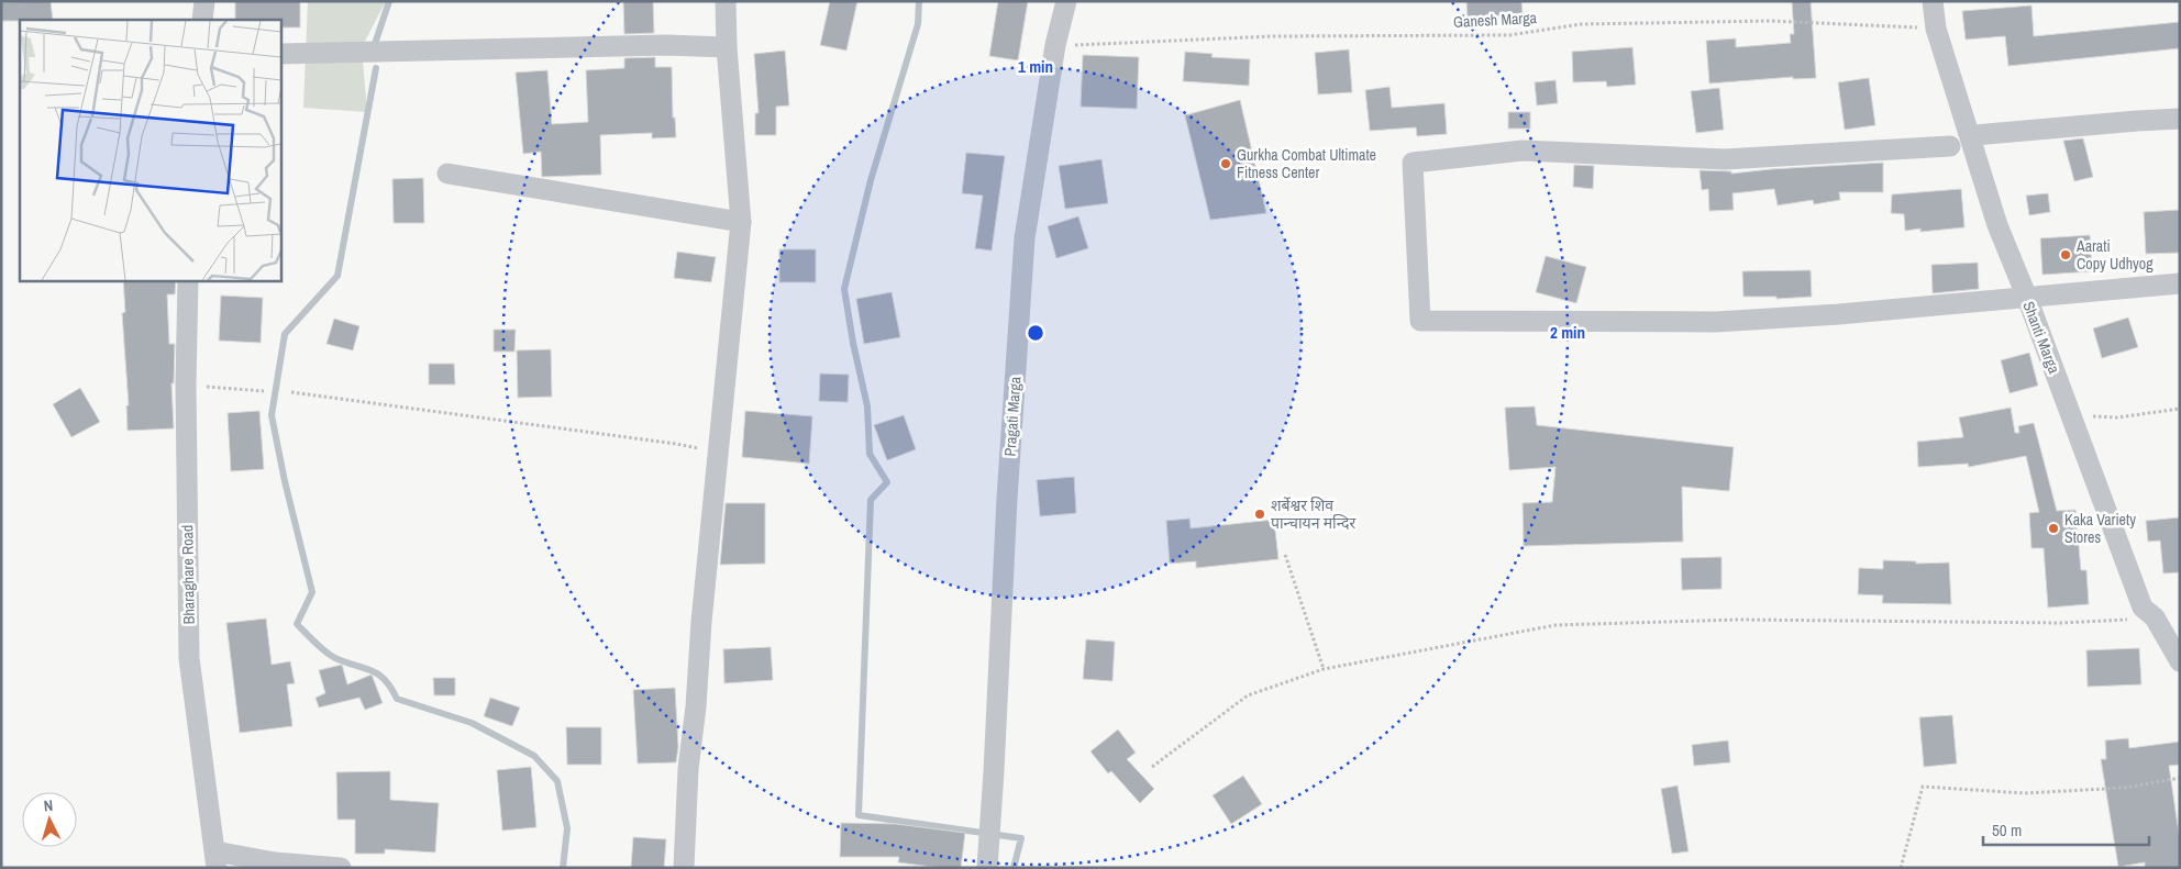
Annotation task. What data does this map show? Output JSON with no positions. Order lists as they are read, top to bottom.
{
  "streets": {
    "street": ["Shanti Marga", "Pragati Marga", "Bharaghare Road"],
    "path": ["Ganesh Marga"]
  },
  "crossings": [
    ["Ganesh Marga", "Shanti Marga"],
    ["Ganesh Marga", "Pragati Marga"]
  ],
  "places": [
    "Gurkha Combat Ultimate Fitness Center",
    "Aarati Copy Udhyog",
    "शर्बेश्वर शिव पान्चायन मन्दिर",
    "Kaka Variety Stores"
  ],
  "scale_bar": "50 m",
  "north": "top",
  "rings": ["1 min", "2 min"]
}
